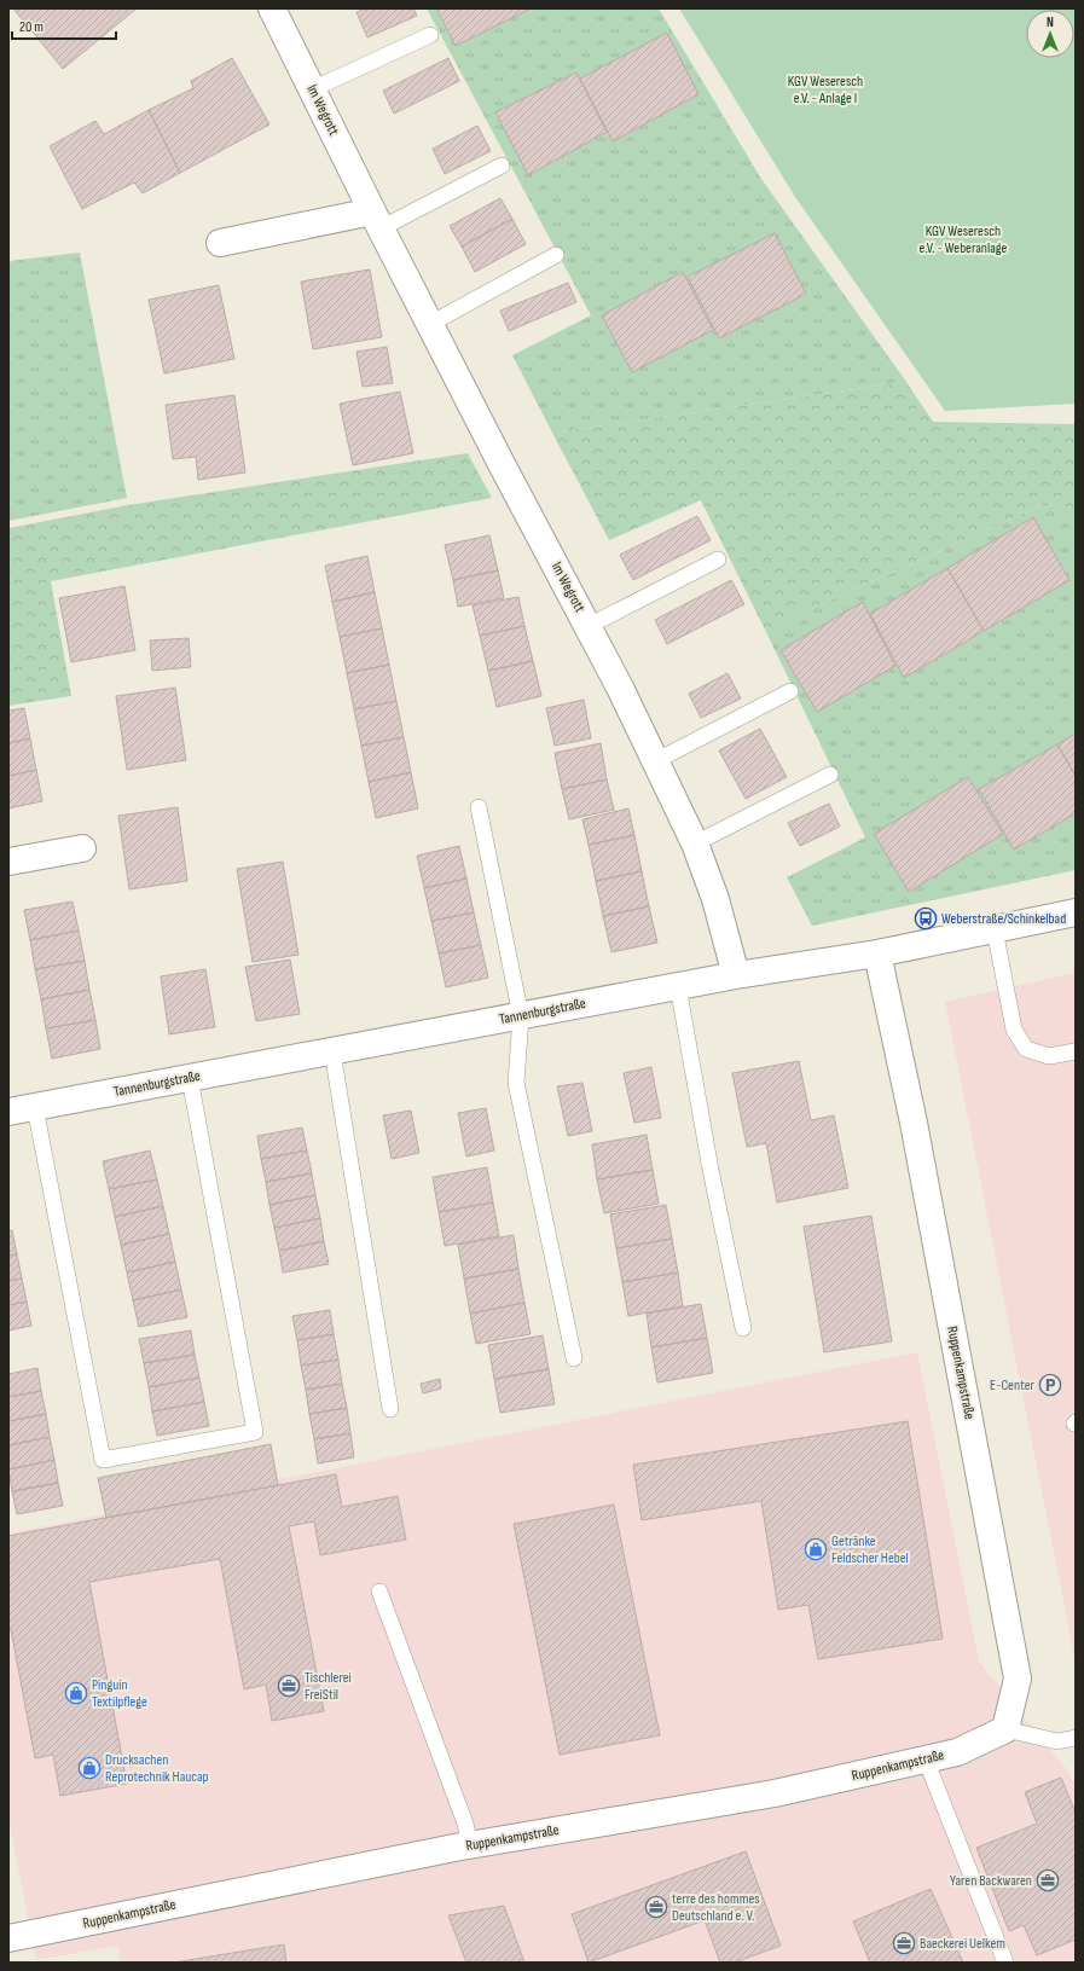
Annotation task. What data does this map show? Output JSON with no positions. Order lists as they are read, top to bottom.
{
  "streets": {
    "street": ["Im Wegrott", "Tannenburgstraße", "Ruppenkampstraße"]
  },
  "crossings": [
    ["Im Wegrott", "Tannenburgstraße"],
    ["Tannenburgstraße", "Ruppenkampstraße"]
  ],
  "parks": ["KGV Weseresch e.V. - Anlage I", "KGV Weseresch e.V. - Weberanlage"],
  "places": {
    "bus stop": ["Weberstraße/Schinkelbad"],
    "parking": ["E-Center"],
    "shop": ["Getränke Feldscher Hebel", "Pinguin Textilpflege", "Drucksachen Reprotechnik Haucap"],
    "office": [
      "Tischlerei FreiStil",
      "Yaren Backwaren",
      "terre des hommes Deutschland e. V.",
      "Baeckerei Uelkem"
    ]
  },
  "scale_bar": "20 m",
  "north": "top"
}
